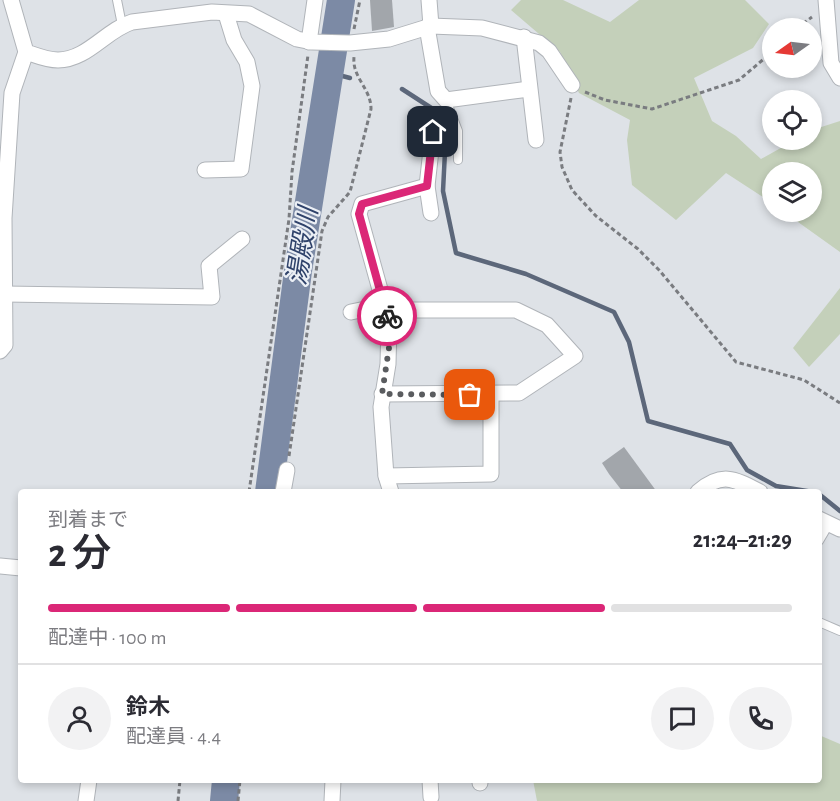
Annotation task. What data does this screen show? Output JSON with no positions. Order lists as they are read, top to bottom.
{
  "water": ["湯殿川"],
  "north": "left",
  "page": {
    "heading": ["2 分", "到着まで", "21:24–21:29"],
    "panel": ["鈴木", "配達員 · 4.4"],
    "bar": "配達中 · 100 m"
  }
}
